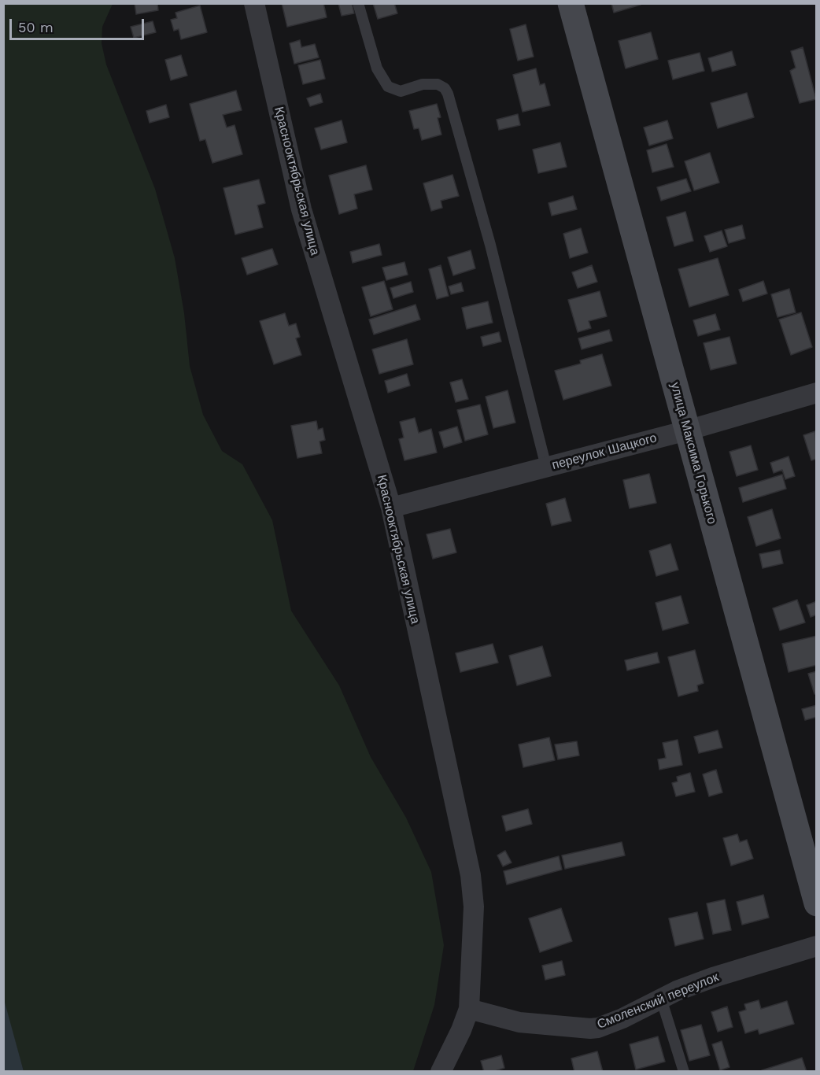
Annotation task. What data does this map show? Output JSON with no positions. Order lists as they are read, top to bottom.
{
  "streets": {
    "main road": ["улица Максима Горького"],
    "street": ["Краснооктябрьская улица", "переулок Шацкого", "Смоленский переулок"]
  },
  "crossings": [
    ["Краснооктябрьская улица", "переулок Шацкого"],
    ["Краснооктябрьская улица", "Смоленский переулок"],
    ["переулок Шацкого", "улица Максима Горького"]
  ],
  "scale_bar": "50 m"
}
